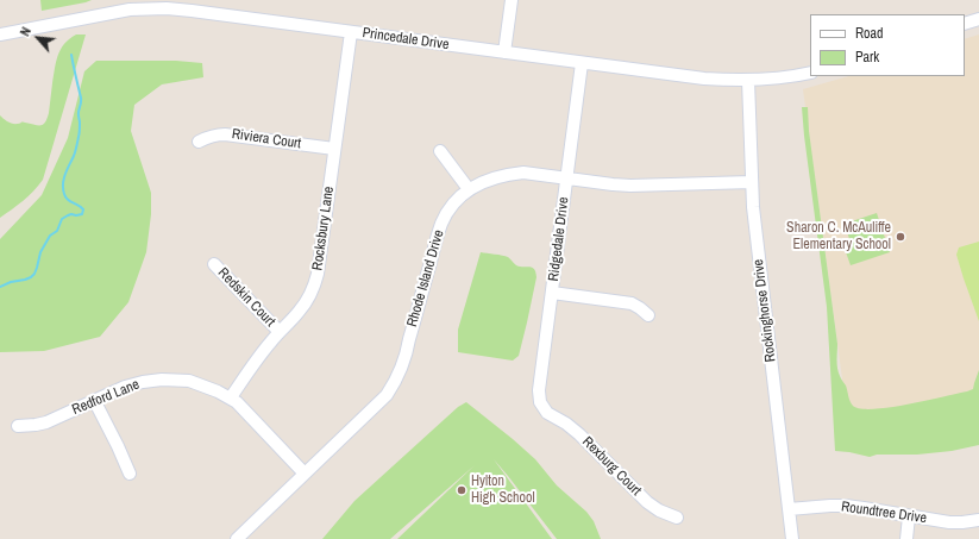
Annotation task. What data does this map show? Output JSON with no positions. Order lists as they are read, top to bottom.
{
  "streets": {
    "street": [
      "Princedale Drive",
      "Riviera Court",
      "Rocksbury Lane",
      "Ridgedale Drive",
      "Rhode Island Drive",
      "Redskin Court",
      "Rockinghorse Drive",
      "Redford Lane",
      "Rexburg Court",
      "Roundtree Drive"
    ]
  },
  "crossings": [
    ["Princedale Drive", "Rocksbury Lane"],
    ["Princedale Drive", "Ridgedale Drive"],
    ["Princedale Drive", "Rockinghorse Drive"],
    ["Riviera Court", "Rocksbury Lane"],
    ["Rocksbury Lane", "Redskin Court"],
    ["Rocksbury Lane", "Redford Lane"],
    ["Ridgedale Drive", "Rhode Island Drive"],
    ["Ridgedale Drive", "Rexburg Court"],
    ["Rhode Island Drive", "Rockinghorse Drive"],
    ["Rhode Island Drive", "Redford Lane"],
    ["Rockinghorse Drive", "Roundtree Drive"]
  ],
  "places": ["Sharon C. McAuliffe Elementary School", "Hylton High School"],
  "legend": ["Road", "Park"],
  "north": "top left"
}
